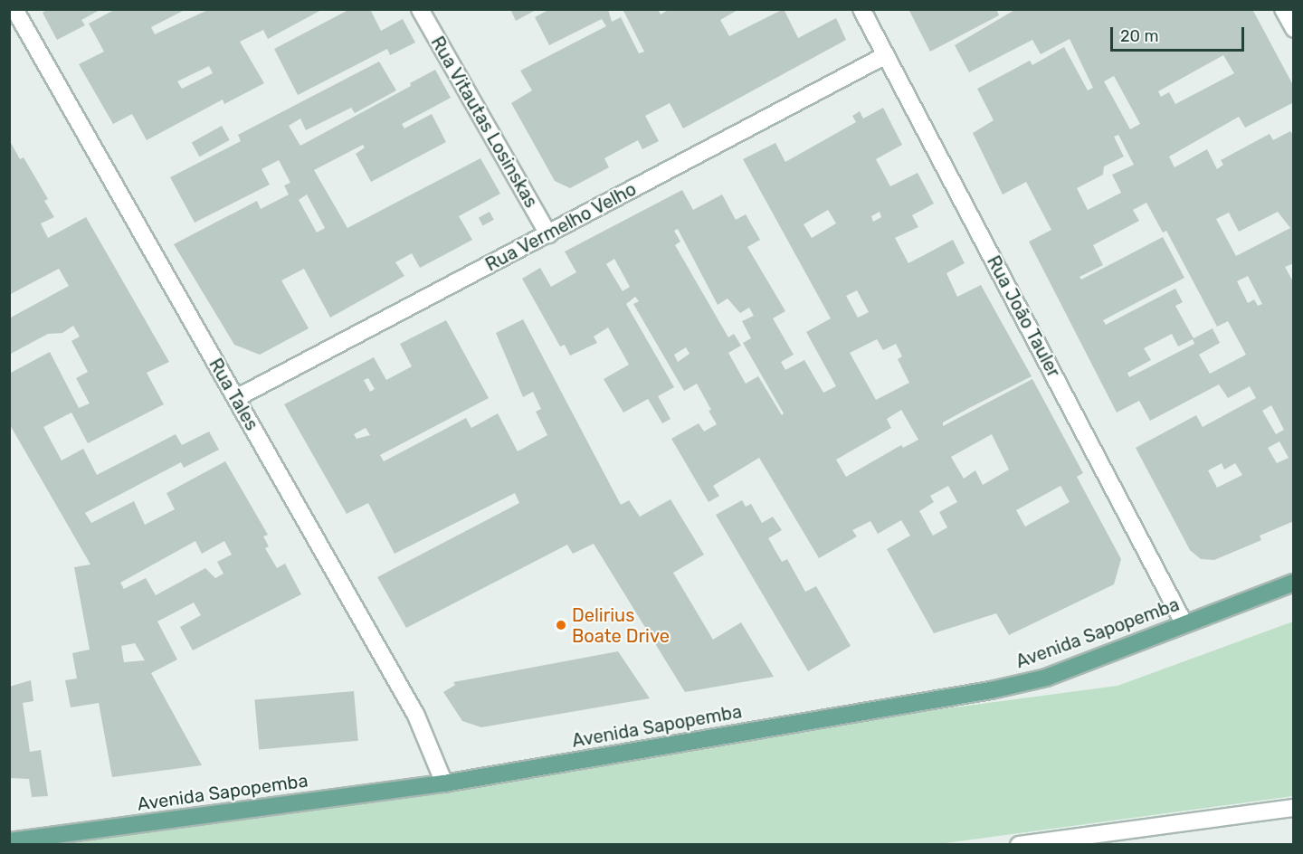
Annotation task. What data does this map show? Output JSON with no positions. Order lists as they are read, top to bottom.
{
  "streets": {
    "main road": ["Avenida Sapopemba"],
    "street": [
      "Rua Vitautas Losinskas",
      "Rua Vermelho Velho",
      "Rua João Tauler",
      "Rua Tales"
    ]
  },
  "crossings": [
    ["Rua Vitautas Losinskas", "Rua Vermelho Velho"],
    ["Rua Vermelho Velho", "Rua João Tauler"],
    ["Rua Vermelho Velho", "Rua Tales"],
    ["Rua João Tauler", "Avenida Sapopemba"],
    ["Rua Tales", "Avenida Sapopemba"]
  ],
  "places": ["Delirius Boate Drive"],
  "scale_bar": "20 m"
}
